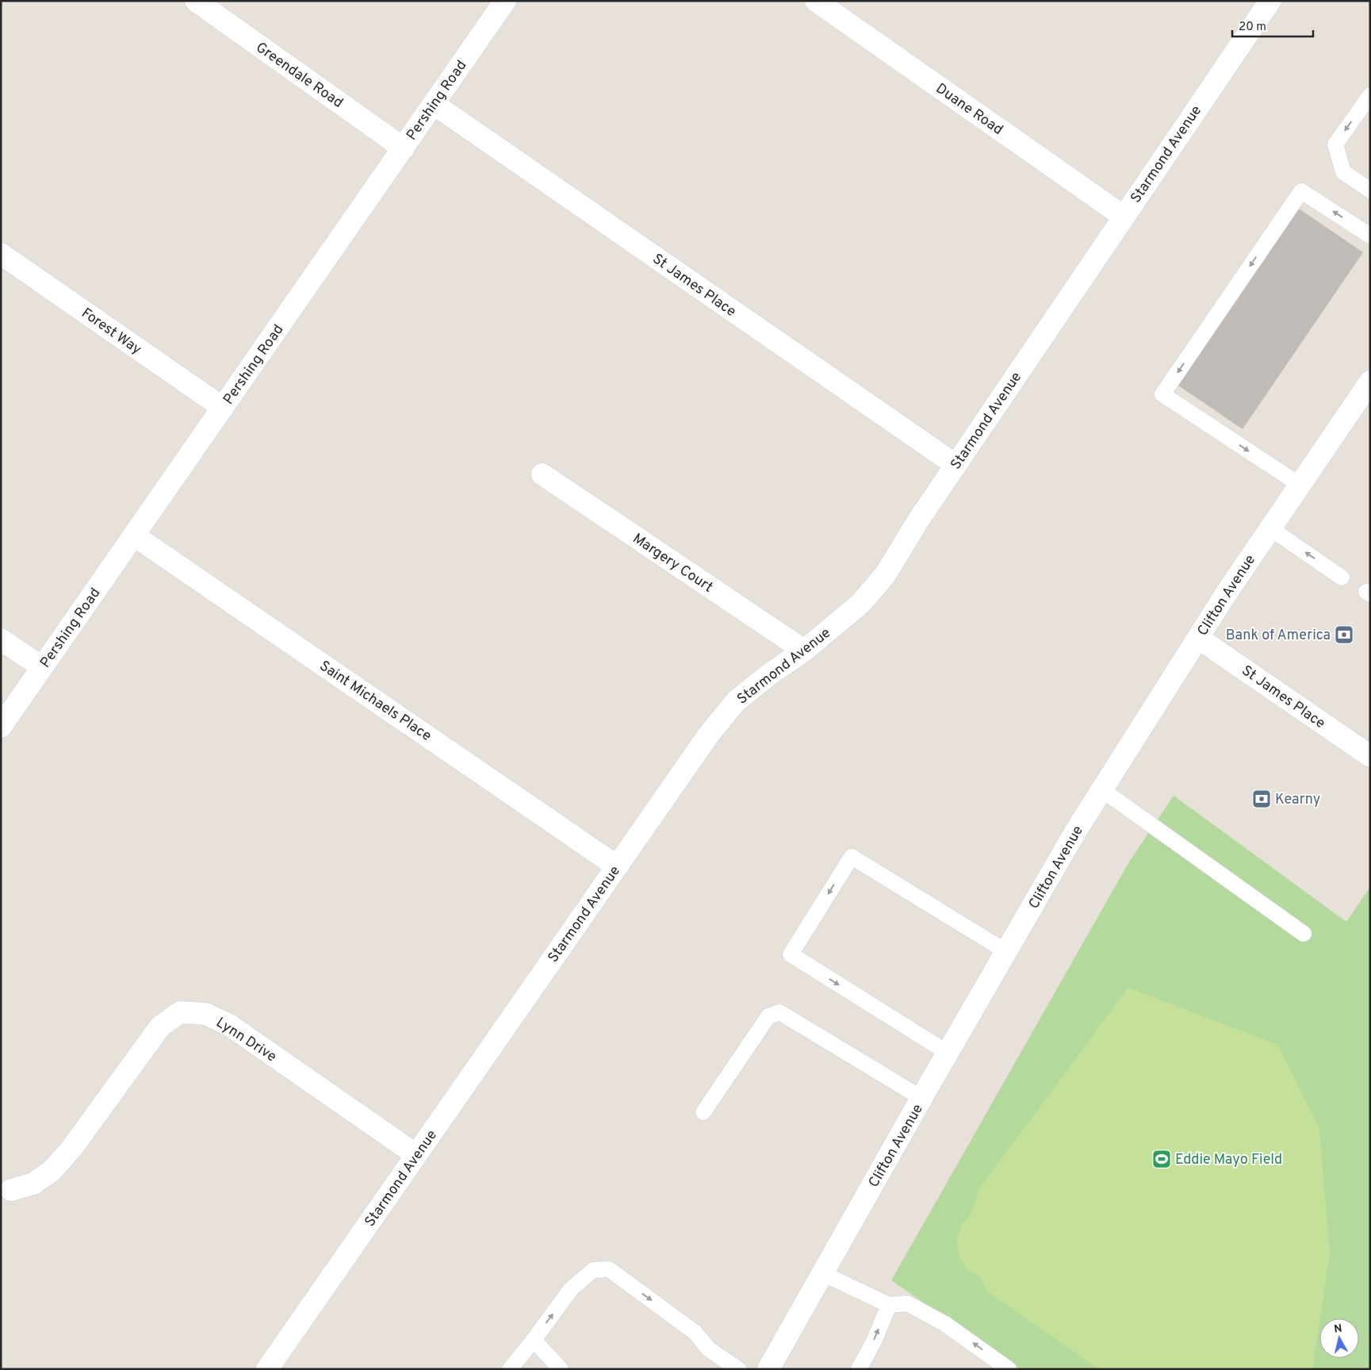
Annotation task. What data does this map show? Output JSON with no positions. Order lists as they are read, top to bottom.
{
  "streets": {
    "street": [
      "Greendale Road",
      "Pershing Road",
      "Duane Road",
      "Starmond Avenue",
      "St James Place",
      "Forest Way",
      "Margery Court",
      "Clifton Avenue",
      "Saint Michaels Place",
      "Lynn Drive"
    ]
  },
  "crossings": [
    ["Greendale Road", "Pershing Road"],
    ["Pershing Road", "St James Place"],
    ["Pershing Road", "Forest Way"],
    ["Pershing Road", "Saint Michaels Place"],
    ["Duane Road", "Starmond Avenue"],
    ["Starmond Avenue", "St James Place"],
    ["Starmond Avenue", "Margery Court"],
    ["Starmond Avenue", "Saint Michaels Place"],
    ["Starmond Avenue", "Lynn Drive"],
    ["St James Place", "Clifton Avenue"]
  ],
  "places": {
    "bank": ["Bank of America", "Kearny"],
    "sports": ["Eddie Mayo Field"]
  },
  "scale_bar": "20 m",
  "north": "top"
}
